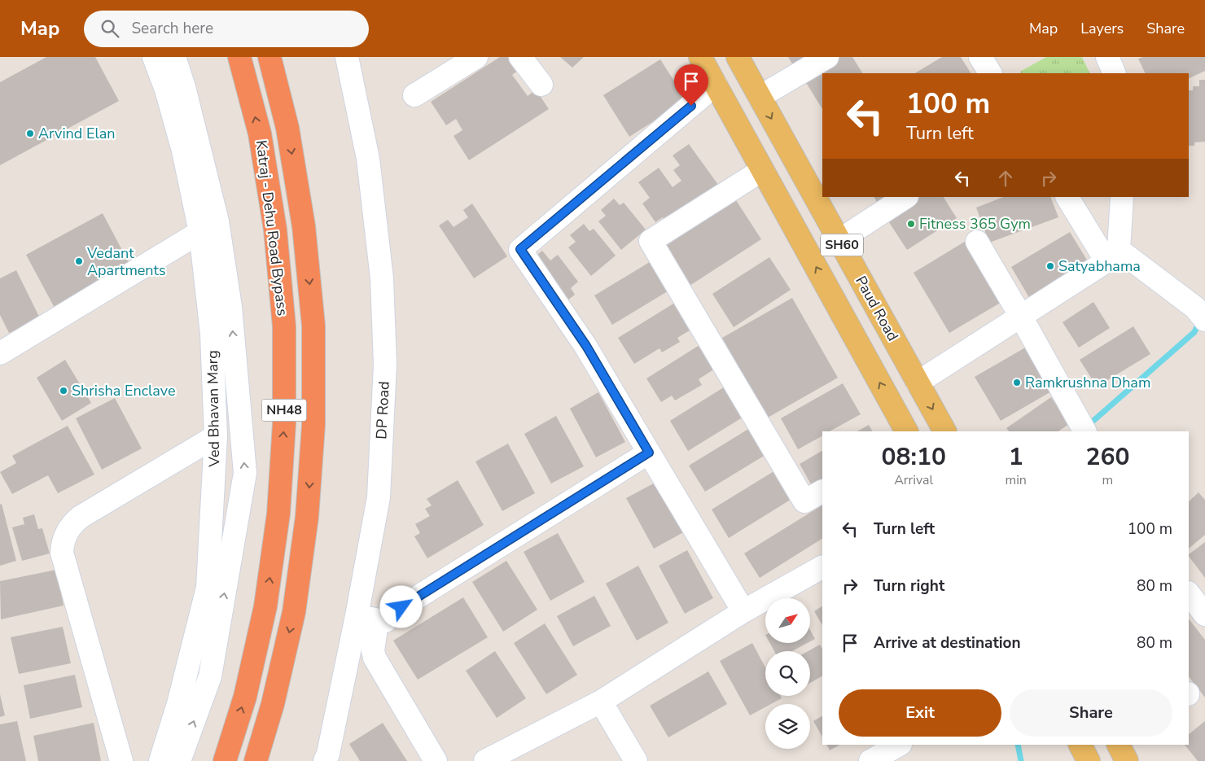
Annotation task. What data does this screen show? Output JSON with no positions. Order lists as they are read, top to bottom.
{
  "streets": {
    "highway": ["Katraj - Dehu Road Bypass", "NH48"],
    "main road": ["SH60", "Paud Road"],
    "street": ["Ved Bhavan Marg", "DP Road"]
  },
  "places": [
    "Arvind Elan",
    "Fitness 365 Gym",
    "Vedant Apartments",
    "Satyabhama",
    "Ramkrushna Dham",
    "Shrisha Enclave"
  ],
  "north": "top right",
  "page": {
    "header": "Map",
    "search": "Search here",
    "nav": ["Map", "Layers", "Share"],
    "turn": ["100 m", "Turn left"],
    "eta": [
      "08:10",
      "Arrival",
      "1",
      "min",
      "260",
      "m"
    ],
    "list": [
      {
        "name": "Turn left",
        "value": "100 m"
      },
      {
        "name": "Turn right",
        "value": "80 m"
      },
      {
        "name": "Arrive at destination",
        "value": "80 m"
      }
    ],
    "buttons": ["Exit", "Share"]
  }
}
